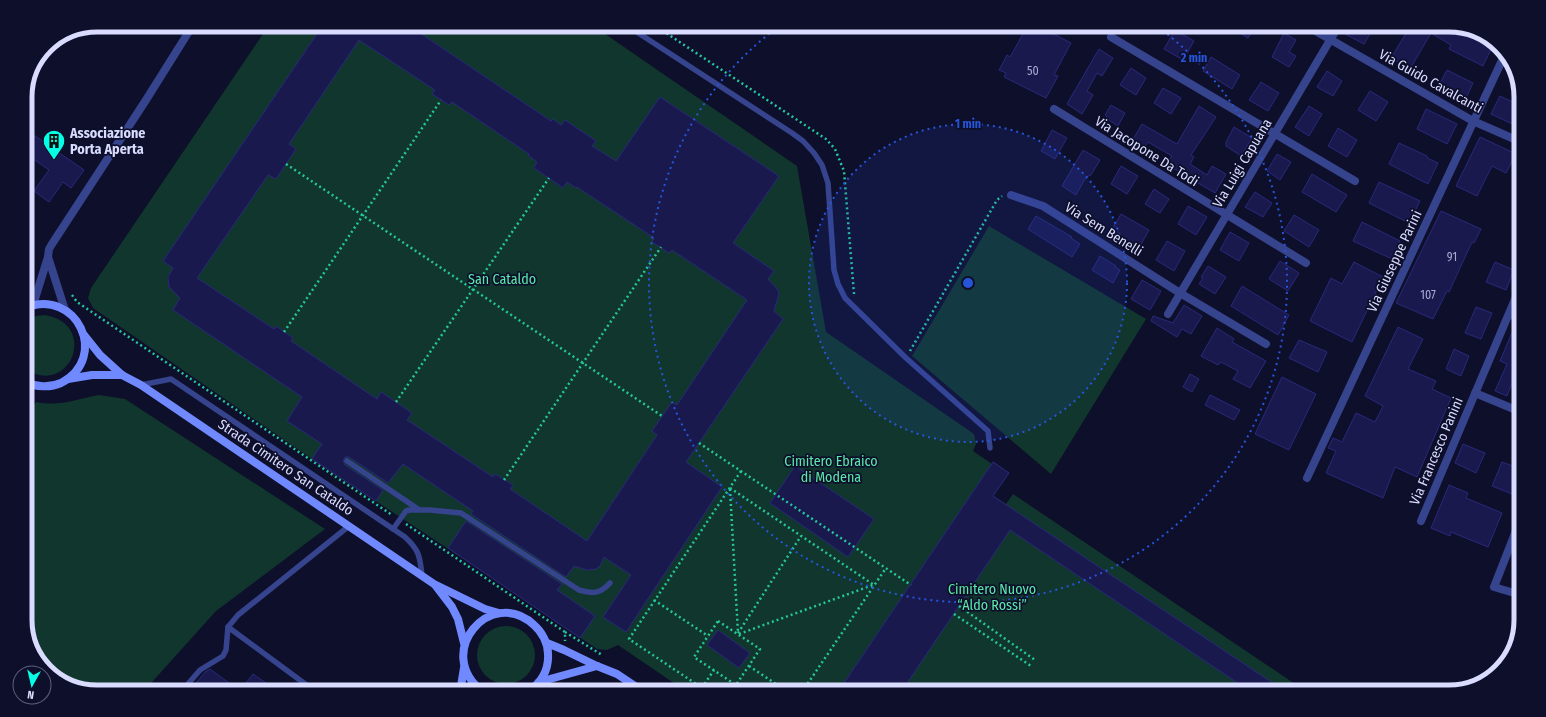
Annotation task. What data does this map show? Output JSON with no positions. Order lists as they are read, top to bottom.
{
  "streets": {
    "street": [
      "Via Guido Cavalcanti",
      "Via Jacopone Da Todi",
      "Via Luigi Capuana",
      "Via Sem Benelli",
      "Via Giuseppe Parini",
      "Via Francesco Panini",
      "Strada Cimitero San Cataldo"
    ]
  },
  "crossings": [
    ["Via Guido Cavalcanti", "Via Luigi Capuana"],
    ["Via Guido Cavalcanti", "Via Giuseppe Parini"],
    ["Via Jacopone Da Todi", "Via Luigi Capuana"],
    ["Via Luigi Capuana", "Via Sem Benelli"]
  ],
  "parks": ["San Cataldo", "Cimitero Ebraico di Modena", "Cimitero Nuovo “Aldo Rossi”"],
  "places": {
    "building": ["Associazione Porta Aperta"]
  },
  "house_numbers": ["50", "91", "107"],
  "north": "bottom",
  "rings": ["2 min", "1 min"]
}
